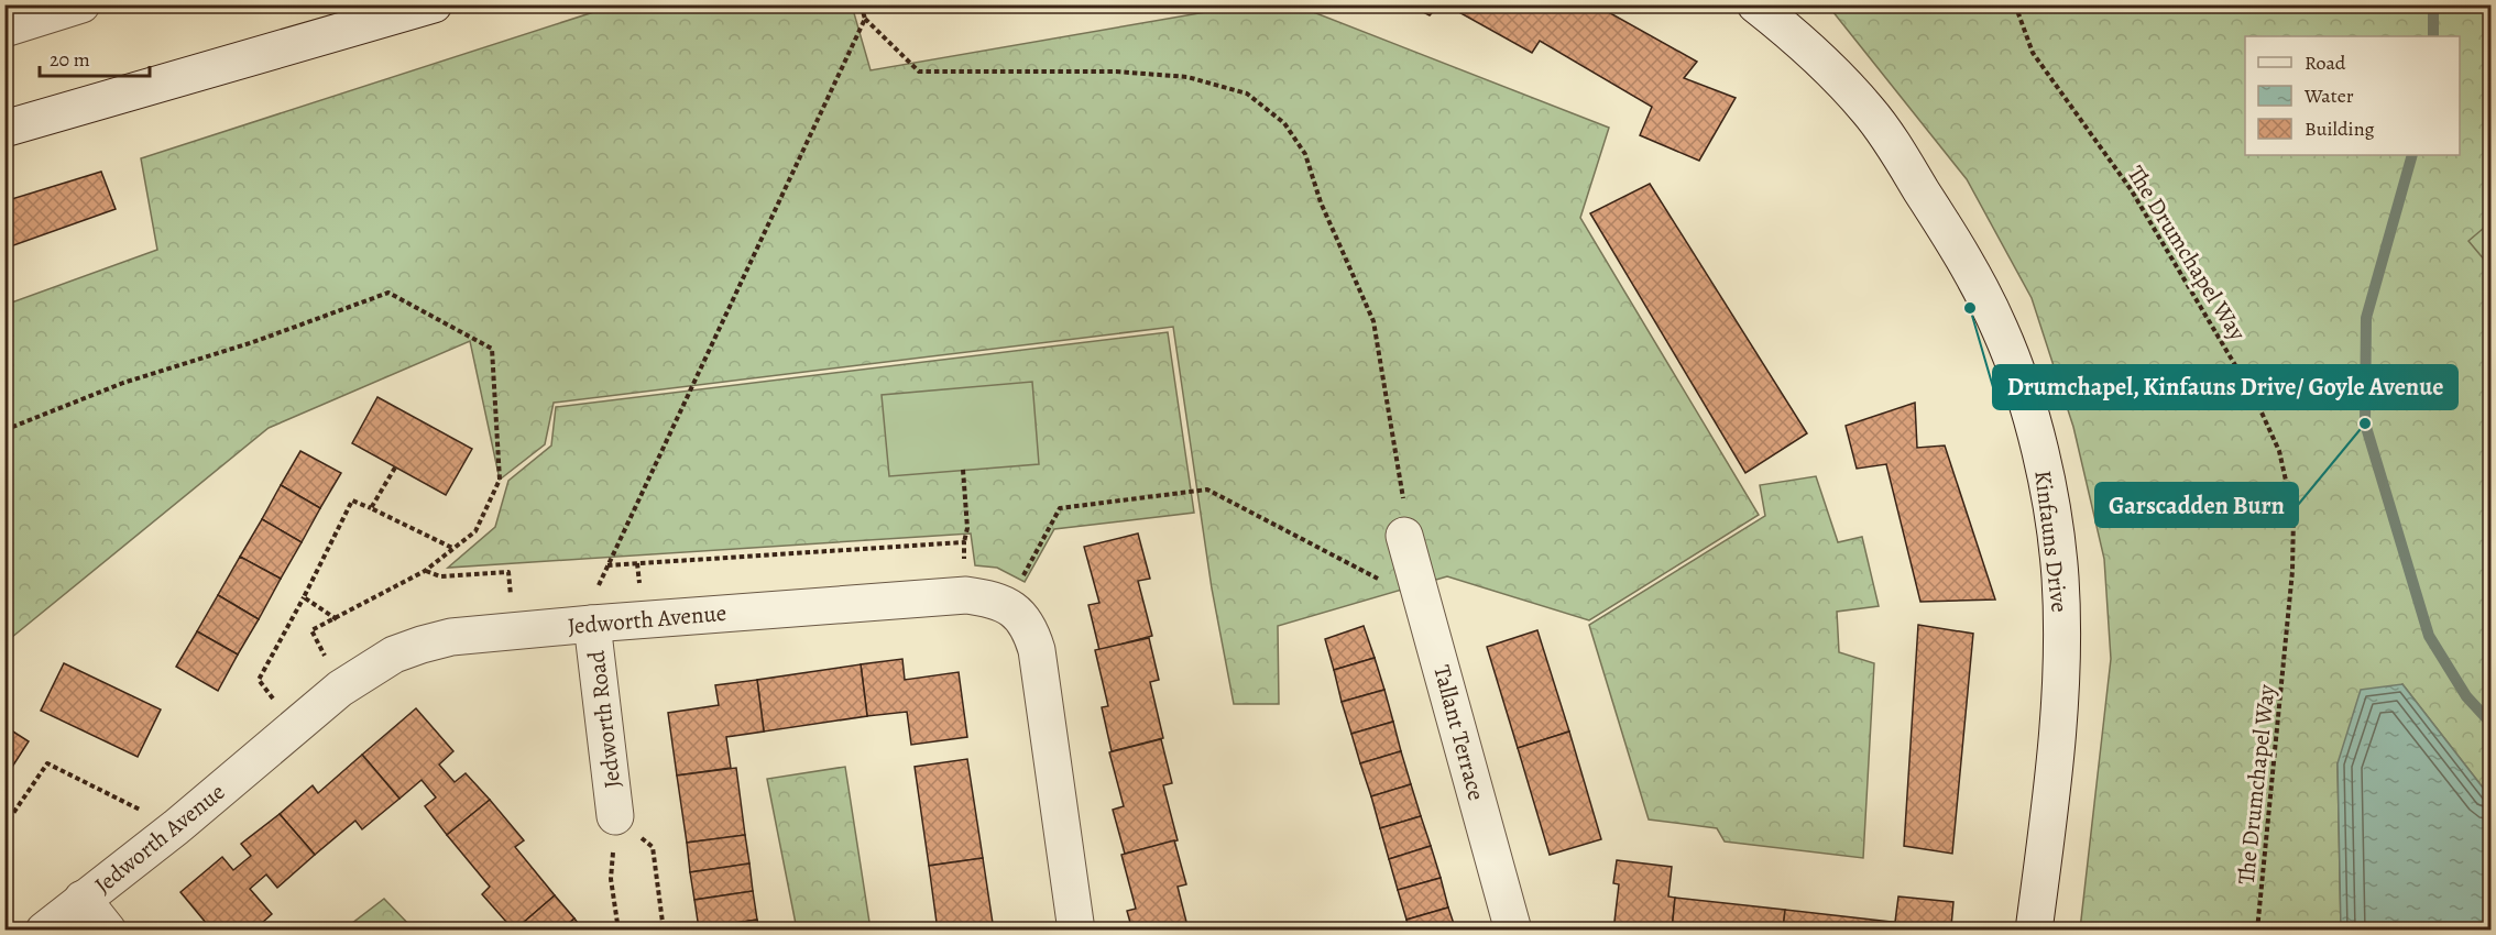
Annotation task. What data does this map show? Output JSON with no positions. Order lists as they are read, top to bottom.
{
  "streets": {
    "street": [
      "Kinfauns Drive",
      "Jedworth Avenue",
      "Jedworth Road",
      "Tallant Terrace"
    ],
    "path": ["The Drumchapel Way"]
  },
  "crossings": [
    ["Jedworth Avenue", "Jedworth Road"]
  ],
  "places": ["Drumchapel, Kinfauns Drive/ Goyle Avenue", "Garscadden Burn"],
  "legend": ["Road", "Water", "Building"],
  "scale_bar": "20 m"
}
